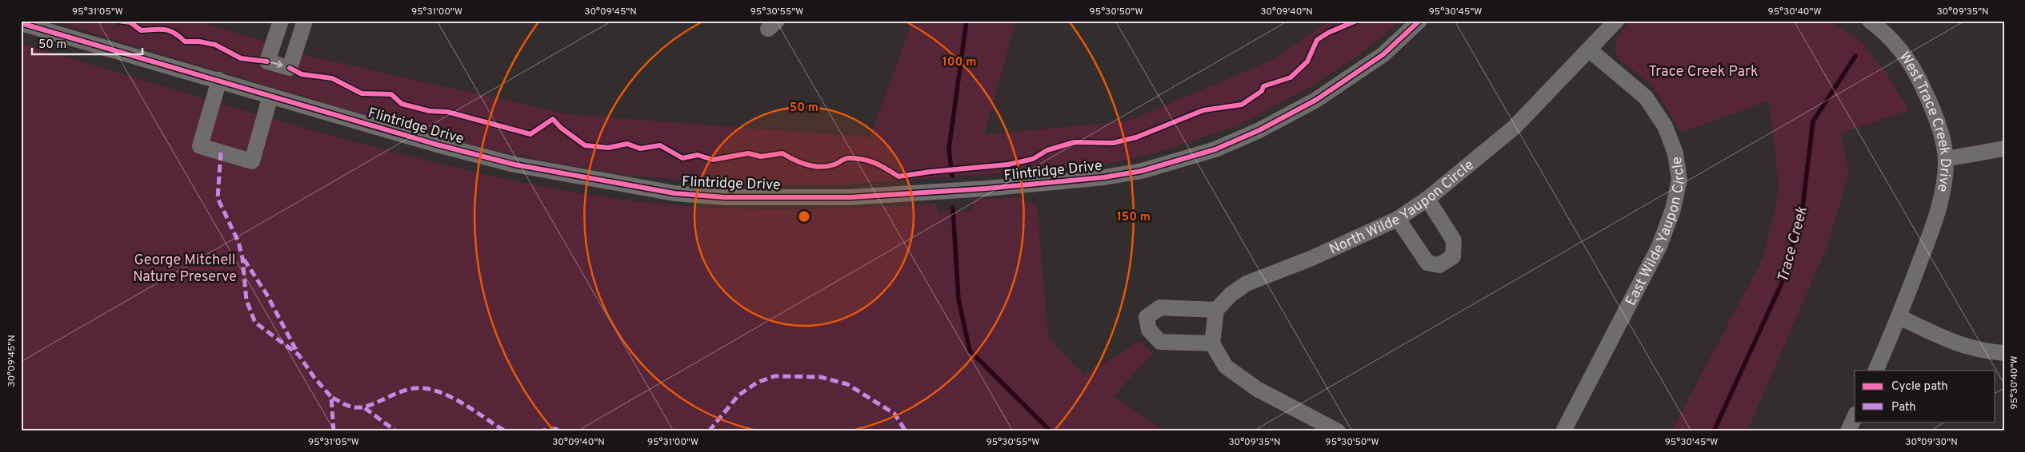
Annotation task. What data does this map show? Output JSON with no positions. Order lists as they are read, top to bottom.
{
  "streets": {
    "street": [
      "West Trace Creek Drive",
      "Flintridge Drive",
      "North Wilde Yaupon Circle",
      "East Wilde Yaupon Circle"
    ]
  },
  "crossings": [
    ["North Wilde Yaupon Circle", "East Wilde Yaupon Circle"]
  ],
  "water": ["Trace Creek"],
  "parks": ["Trace Creek Park", "George Mitchell Nature Preserve"],
  "legend": ["Cycle path", "Path"],
  "scale_bar": "50 m",
  "coordinates": [
    "95°31'05\"W",
    "95°31'00\"W",
    "30°09'45\"N",
    "95°30'55\"W",
    "95°30'50\"W",
    "30°09'40\"N",
    "95°30'45\"W",
    "95°30'40\"W",
    "30°09'35\"N",
    "30°09'30\"N"
  ],
  "rings": ["100 m", "50 m", "150 m"]
}
